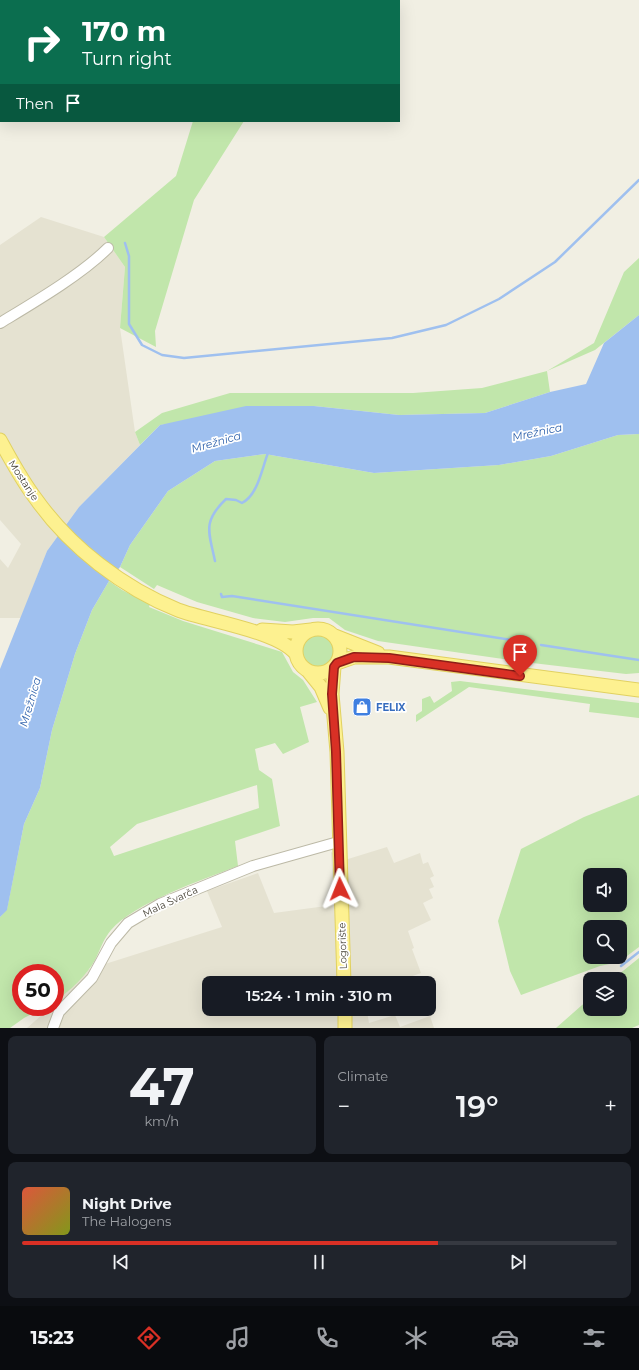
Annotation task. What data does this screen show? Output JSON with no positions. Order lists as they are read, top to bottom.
{
  "streets": {
    "main road": ["Mostanje", "Logorište"],
    "street": ["Mala Švarča"]
  },
  "crossings": [
    ["Mala Švarča", "Logorište"]
  ],
  "water": ["Mrežnica"],
  "places": {
    "shop": ["FELIX"]
  },
  "page": {
    "turn": ["170 m", "Turn right"],
    "then": "Then",
    "limit": "50",
    "trip": "15:24 · 1 min · 310 m",
    "tile": [
      ["47", "km/h"],
      "Climate"
    ],
    "heat": ["−", "19°", "+"],
    "song": ["Night Drive", "The Halogens"],
    "tabs": "15:23"
  }
}
